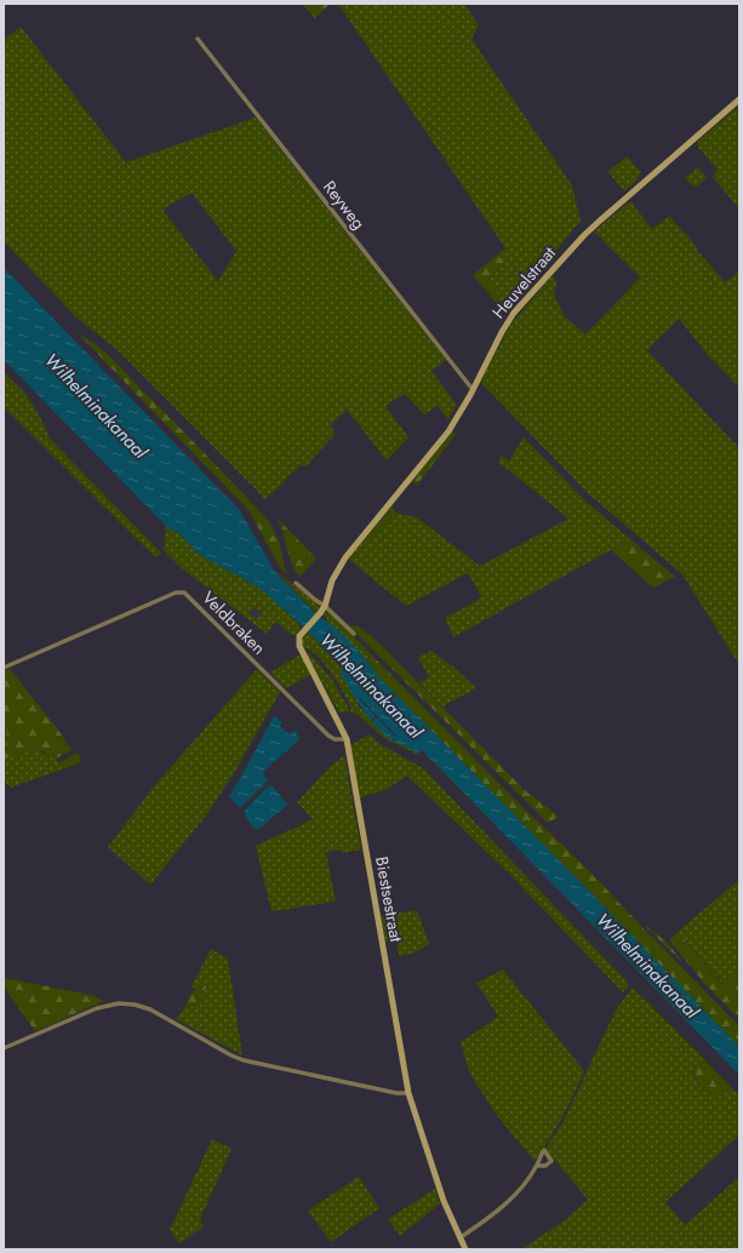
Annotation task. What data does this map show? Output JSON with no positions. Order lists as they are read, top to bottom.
{
  "streets": {
    "street": [
      "Reyweg",
      "Heuvelstraat",
      "Veldbraken",
      "Biestsestraat"
    ]
  },
  "crossings": [
    ["Heuvelstraat", "Biestsestraat"],
    ["Veldbraken", "Biestsestraat"]
  ],
  "water": ["Wilhelminakanaal"]
}
